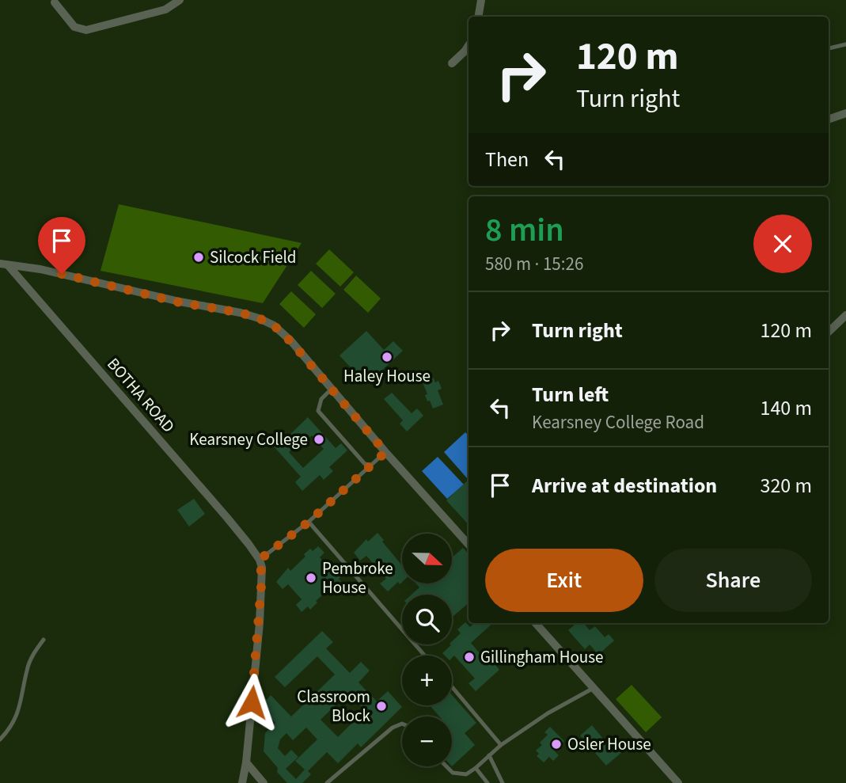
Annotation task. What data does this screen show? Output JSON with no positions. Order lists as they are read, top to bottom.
{
  "streets": {
    "street": ["BOTHA ROAD"]
  },
  "places": [
    "Silcock Field",
    "Haley House",
    "Kearsney College",
    "Pembroke House",
    "Gillingham House",
    "Classroom Block",
    "Osler House"
  ],
  "north": "right",
  "page": {
    "turn": ["120 m", "Turn right"],
    "then": "Then",
    "heading": ["8 min", "580 m · 15:26"],
    "list": [
      {
        "name": "Turn right",
        "value": "120 m"
      },
      {
        "name": "Turn left",
        "note": "Kearsney College Road",
        "value": "140 m"
      },
      {
        "name": "Arrive at destination",
        "value": "320 m"
      }
    ],
    "map_buttons": ["+", "−"],
    "buttons": ["Exit", "Share"]
  }
}
